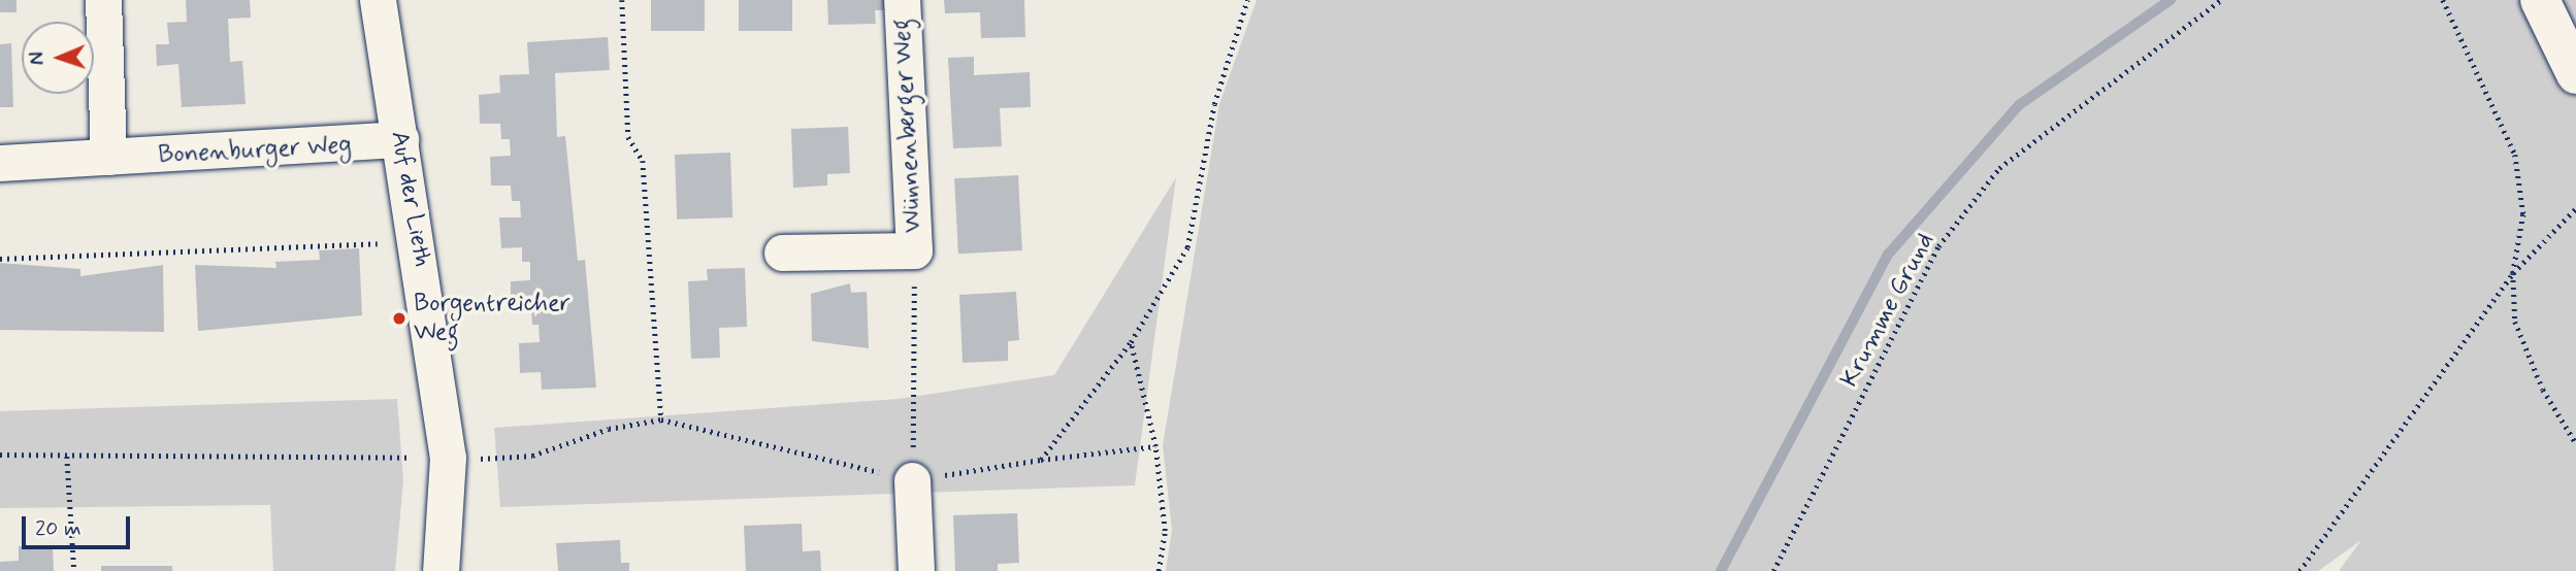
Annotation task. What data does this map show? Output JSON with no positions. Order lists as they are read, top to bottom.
{
  "streets": {
    "street": ["Wünnenberger Weg", "Bonenburger Weg", "Auf der Lieth"],
    "path": ["Krumme Grund"]
  },
  "crossings": [
    ["Bonenburger Weg", "Auf der Lieth"]
  ],
  "places": ["Borgentreicher Weg"],
  "scale_bar": "20 m",
  "north": "left"
}
